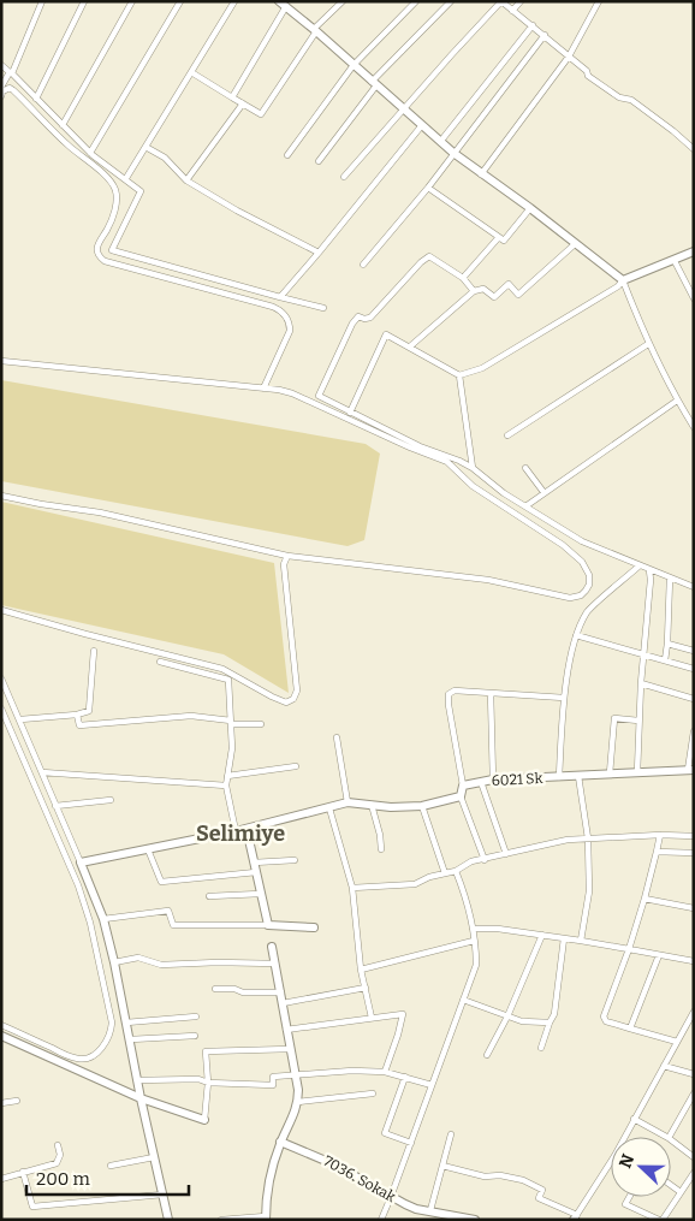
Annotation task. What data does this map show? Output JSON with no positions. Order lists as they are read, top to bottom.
{
  "streets": {
    "street": ["6021 Sk", "7036. Sokak"]
  },
  "districts": ["Selimiye"],
  "scale_bar": "200 m",
  "north": "left"
}
